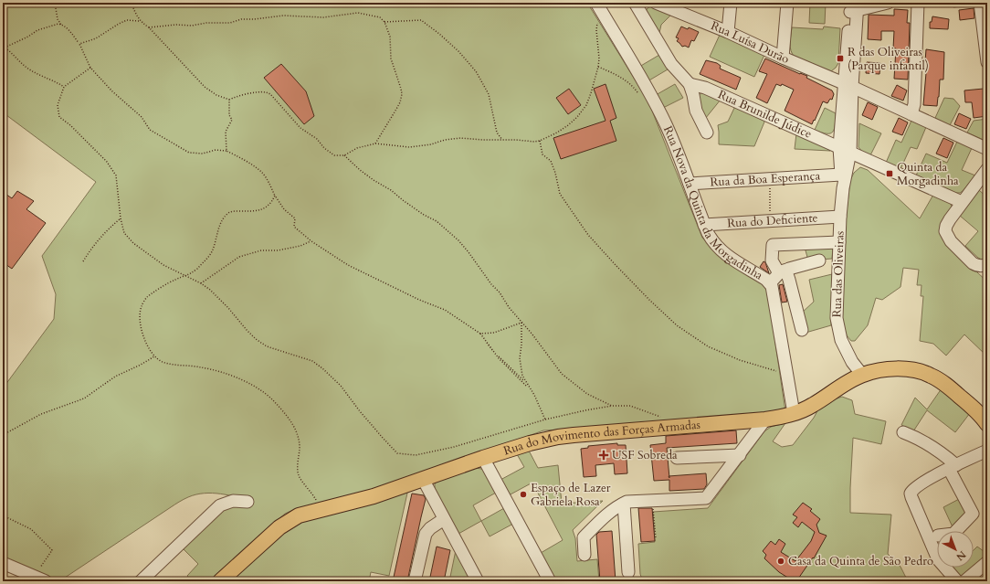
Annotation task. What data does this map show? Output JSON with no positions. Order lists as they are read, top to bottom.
{
  "streets": {
    "main road": ["Rua do Movimento das Forças Armadas"],
    "street": [
      "Rua Luísa Durão",
      "Rua Brunilde Júdice",
      "Rua da Boa Esperança",
      "Rua Nova da Quinta da Morgadinha",
      "Rua do Deficiente",
      "Rua das Oliveiras"
    ]
  },
  "crossings": [
    ["Rua Luísa Durão", "Rua das Oliveiras"],
    ["Rua Brunilde Júdice", "Rua das Oliveiras"],
    ["Rua da Boa Esperança", "Rua Nova da Quinta da Morgadinha"],
    ["Rua da Boa Esperança", "Rua das Oliveiras"],
    ["Rua Nova da Quinta da Morgadinha", "Rua do Deficiente"],
    ["Rua Nova da Quinta da Morgadinha", "Rua do Movimento das Forças Armadas"],
    ["Rua do Deficiente", "Rua das Oliveiras"],
    ["Rua das Oliveiras", "Rua do Movimento das Forças Armadas"]
  ],
  "places": {
    "transit": ["R das Oliveiras (Parque infantil)", "Quinta da Morgadinha"],
    "health": ["USF Sobreda"],
    "other": ["Espaço de Lazer Gabriela Rosa", "Casa da Quinta de São Pedro"]
  },
  "north": "bottom right"
}
